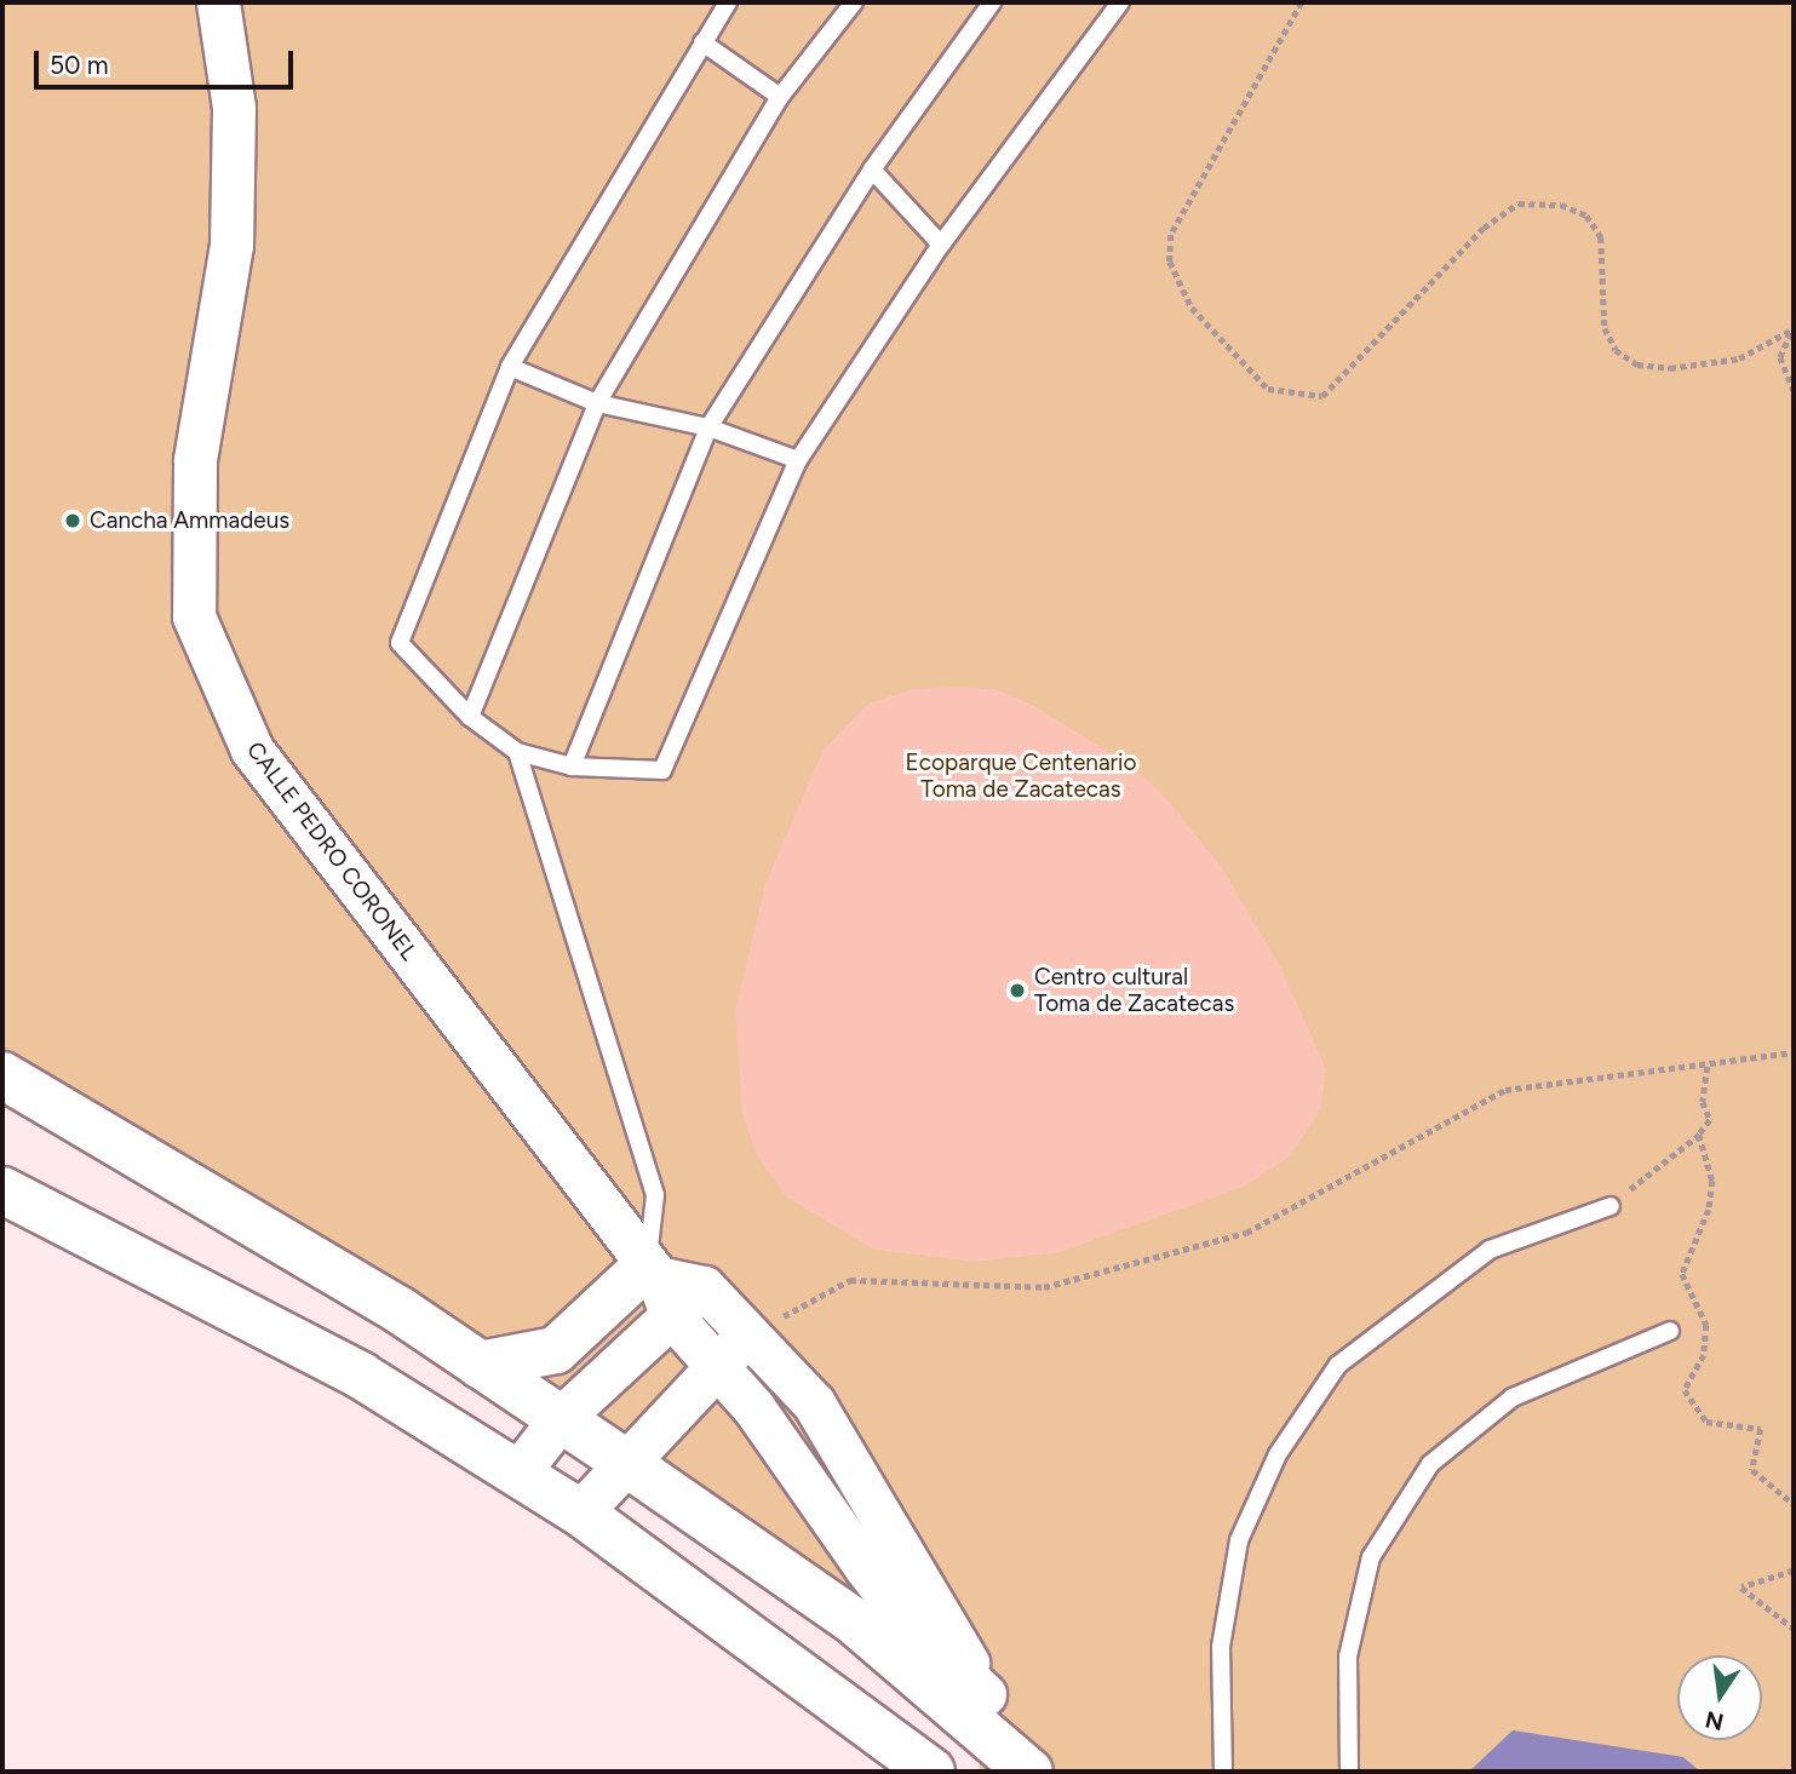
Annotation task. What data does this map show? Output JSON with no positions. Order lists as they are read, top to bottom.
{
  "streets": {
    "street": ["CALLE PEDRO CORONEL"]
  },
  "parks": ["Ecoparque Centenario Toma de Zacatecas"],
  "places": ["Cancha Ammadeus", "Centro cultural Toma de Zacatecas"],
  "scale_bar": "50 m",
  "north": "bottom"
}
